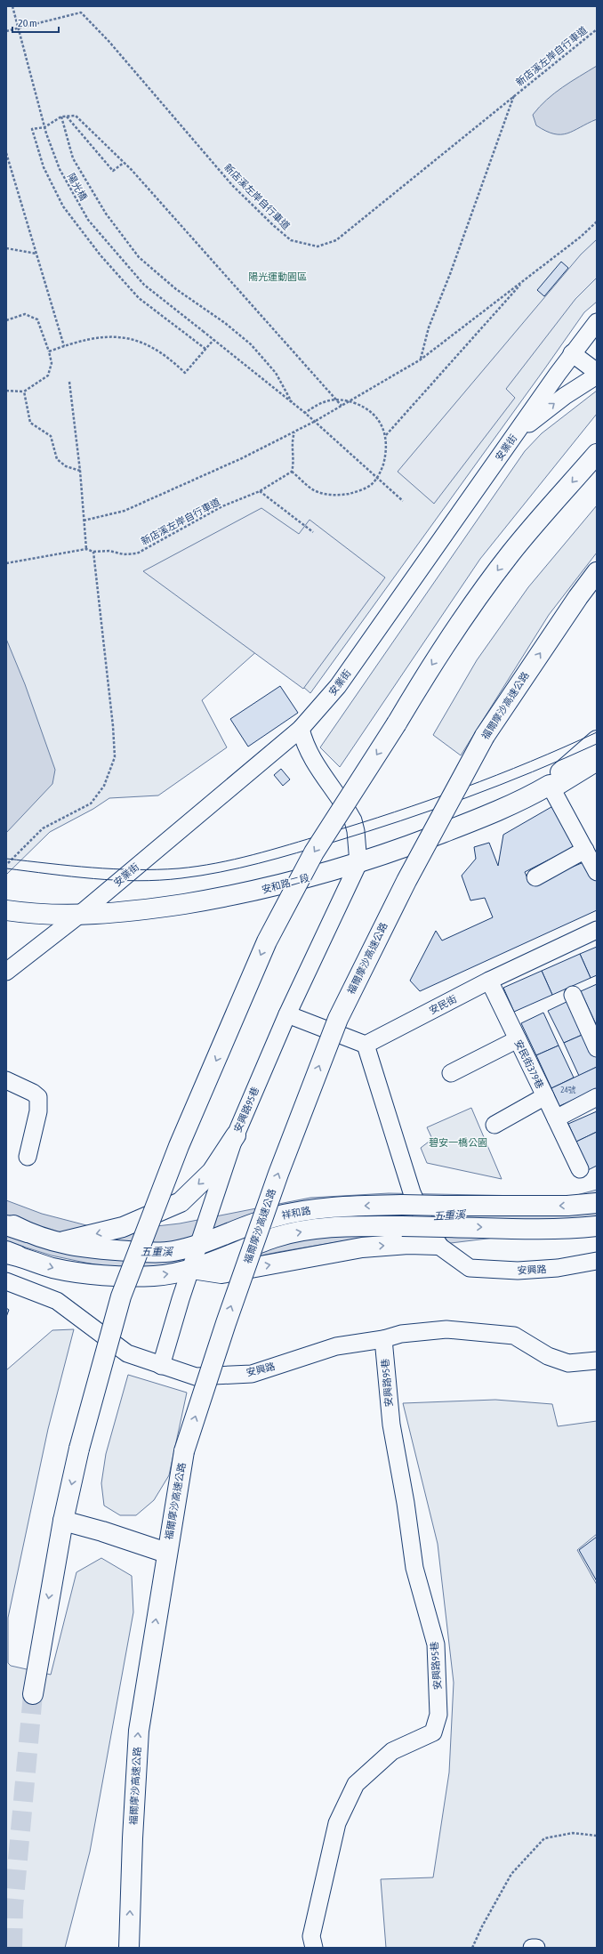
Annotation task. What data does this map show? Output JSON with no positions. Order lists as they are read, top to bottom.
{
  "streets": {
    "main road": ["福爾摩沙高速公路", "安和路二段", "祥和路"],
    "street": [
      "安業街",
      "安民街",
      "安民街379巷",
      "安興路95巷",
      "安興路"
    ],
    "path": ["新店溪左岸自行車道", "陽光橋"]
  },
  "crossings": [
    ["安業街", "安和路二段"],
    ["安和路二段", "安興路95巷"],
    ["安民街", "安民街379巷"],
    ["安興路95巷", "祥和路"],
    ["安興路95巷", "安興路"]
  ],
  "water": ["五重溪"],
  "parks": ["陽光運動園區", "碧安一橋公園"],
  "house_numbers": ["24號"],
  "scale_bar": "20 m"
}
